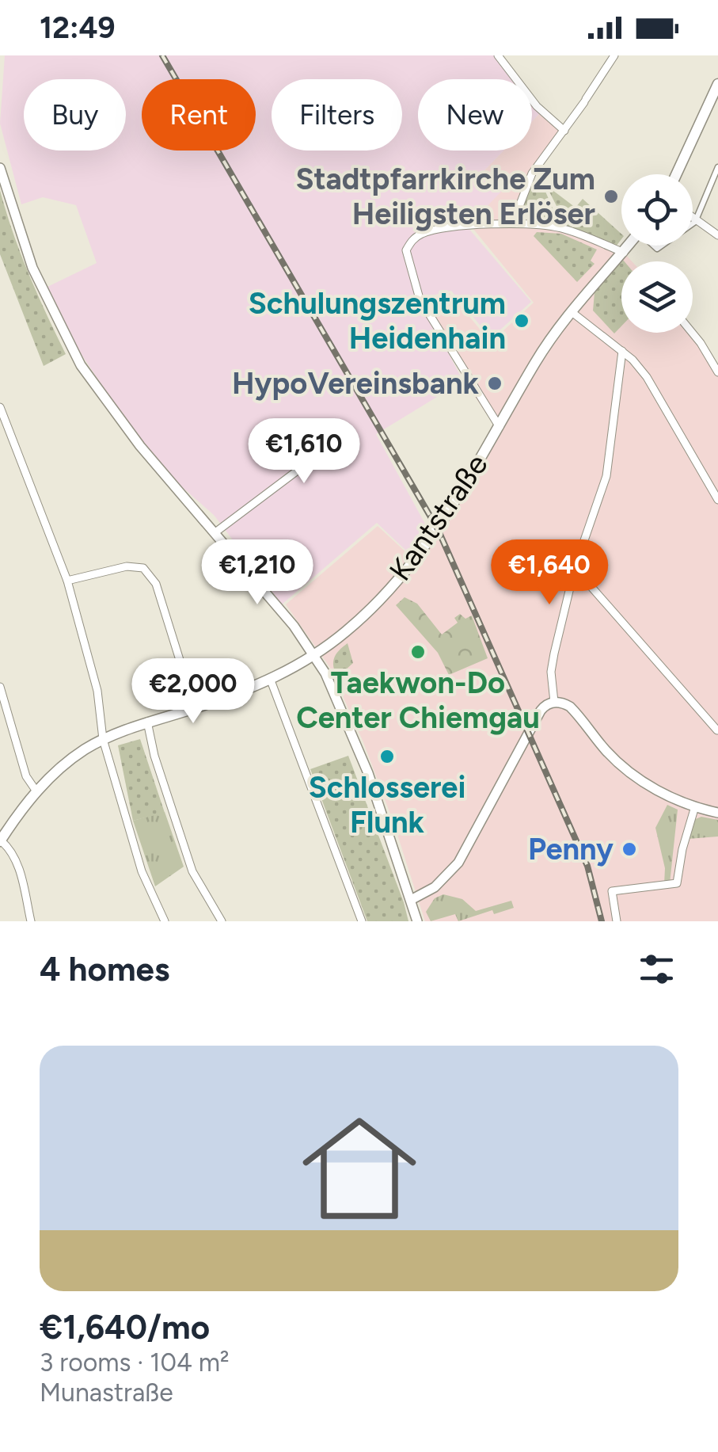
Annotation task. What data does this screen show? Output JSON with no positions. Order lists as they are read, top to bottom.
{
  "streets": {
    "main road": ["Kantstraße"]
  },
  "places": [
    "Stadtpfarrkirche Zum Heiligsten Erlöser",
    "Schulungszentrum Heidenhain",
    "HypoVereinsbank",
    "Taekwon-Do Center Chiemgau",
    "Schlosserei Flunk",
    "Penny"
  ],
  "page": {
    "status": "12:49",
    "chip": [
      "Buy",
      "Rent",
      "Filters",
      "New"
    ],
    "price": [
      "€1,610",
      "€1,210",
      "€1,640",
      "€2,000"
    ],
    "heading": "4 homes",
    "list": [
      {
        "name": "€1,640/mo",
        "note": "3 rooms · 104 m² · Munastraße"
      }
    ]
  }
}
